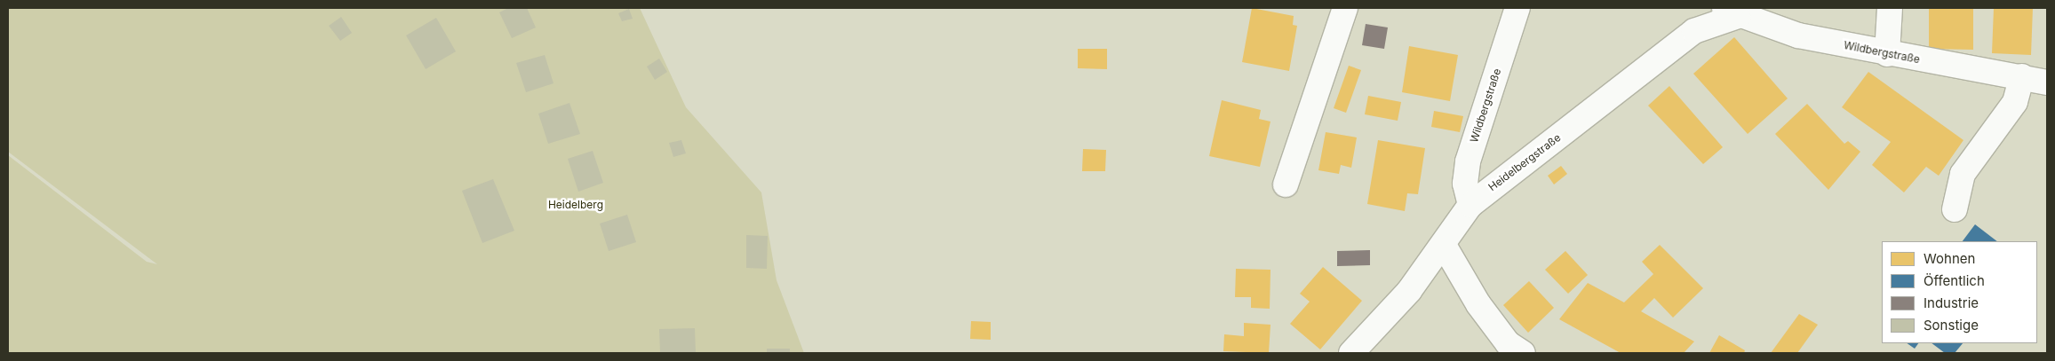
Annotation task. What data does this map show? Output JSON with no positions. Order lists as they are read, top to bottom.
{
  "streets": {
    "street": ["Wildbergstraße", "Heidelbergstraße"]
  },
  "crossings": [
    ["Wildbergstraße", "Heidelbergstraße"]
  ],
  "parks": ["Heidelberg"],
  "legend": [
    "Wohnen",
    "Öffentlich",
    "Industrie",
    "Sonstige"
  ]
}
